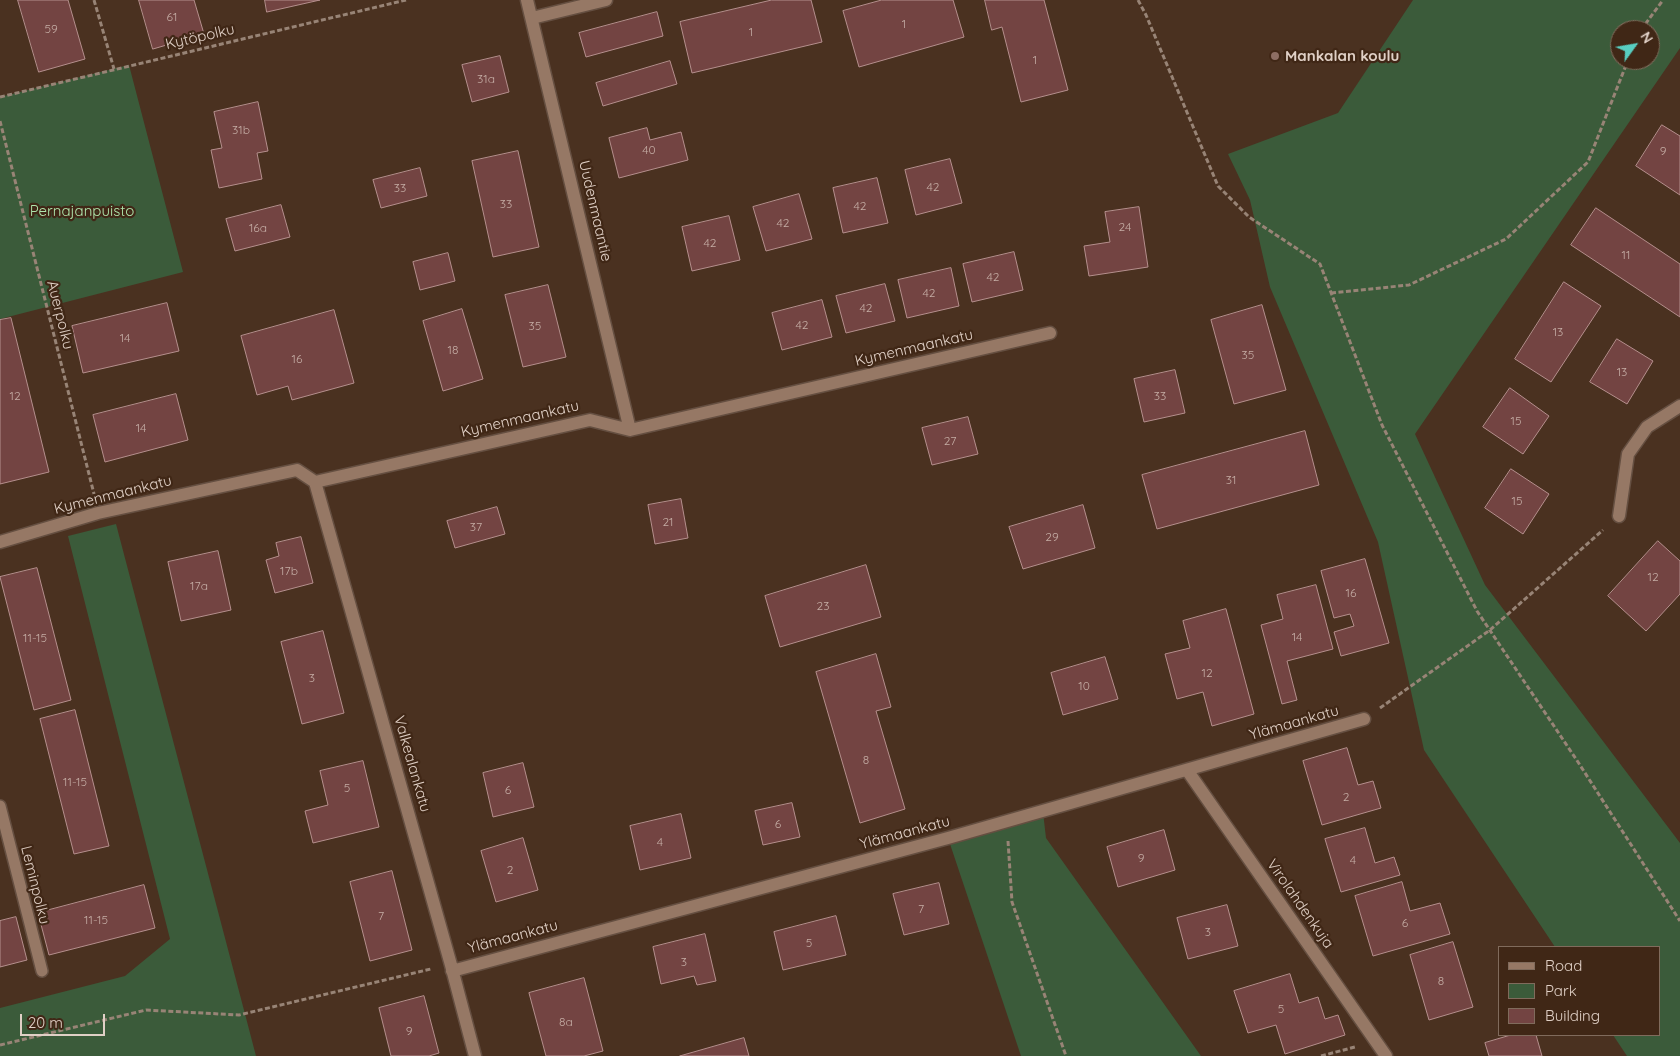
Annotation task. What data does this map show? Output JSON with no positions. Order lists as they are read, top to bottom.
{
  "streets": {
    "street": [
      "Uudenmaantie",
      "Kymenmaankatu",
      "Ylämaankatu",
      "Valkealankatu",
      "Virolahdenkuja"
    ],
    "lane": ["Leminpolku"],
    "path": ["Kytöpolku", "Auerpolku"]
  },
  "crossings": [
    ["Uudenmaantie", "Kymenmaankatu"],
    ["Auerpolku", "Kymenmaankatu"],
    ["Kymenmaankatu", "Valkealankatu"],
    ["Ylämaankatu", "Valkealankatu"],
    ["Ylämaankatu", "Virolahdenkuja"]
  ],
  "parks": ["Pernajanpuisto"],
  "places": ["Mankalan koulu"],
  "house_numbers": [
    "61",
    "1",
    "59",
    "1",
    "1",
    "31a",
    "31b",
    "40",
    "9",
    "42",
    "33",
    "33",
    "42",
    "42",
    "24",
    "16a",
    "42",
    "11",
    "42",
    "42",
    "42",
    "42",
    "35",
    "13",
    "14",
    "18",
    "35",
    "16",
    "13",
    "12",
    "33",
    "15",
    "14",
    "27",
    "31",
    "15",
    "21",
    "37",
    "29",
    "17b",
    "12",
    "17a",
    "16",
    "23",
    "14",
    "11-15",
    "12",
    "3",
    "10",
    "8",
    "11-15",
    "5",
    "6",
    "2",
    "6",
    "4",
    "9",
    "4",
    "2",
    "7",
    "7",
    "11-15",
    "6",
    "3",
    "5",
    "3",
    "8",
    "5",
    "8a",
    "9"
  ],
  "legend": ["Road", "Park", "Building"],
  "scale_bar": "20 m",
  "north": "top right"
}
